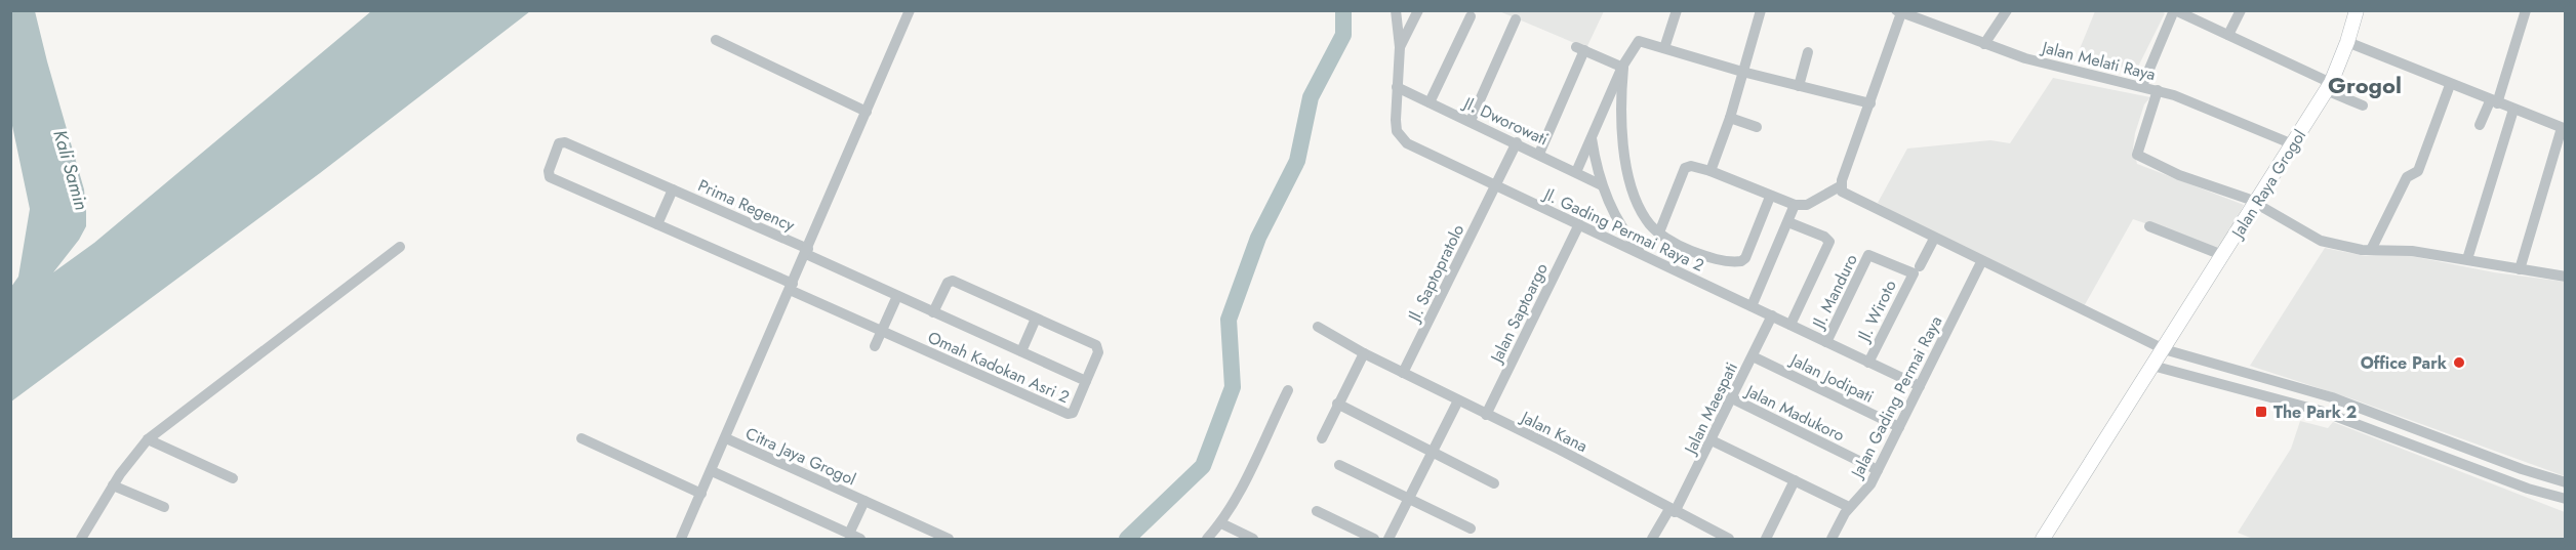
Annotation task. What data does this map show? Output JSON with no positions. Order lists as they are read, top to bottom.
{
  "streets": {
    "main road": ["Jalan Raya Grogol"],
    "street": [
      "Jalan Melati Raya",
      "Jl. Dworowati",
      "Prima Regency",
      "Jl. Gading Permai Raya 2",
      "Jl. Saptopratolo",
      "Jl. Manduro",
      "Jl. Wiroto",
      "Jalan Saptoargo",
      "Omah Kadokan Asri 2",
      "Jalan Jodipati",
      "Jalan Gading Permai Raya",
      "Jalan Maespati",
      "Jalan Madukoro",
      "Jalan Kana",
      "Citra Jaya Grogol"
    ]
  },
  "crossings": [
    ["Jalan Melati Raya", "Jalan Raya Grogol"],
    ["Jl. Dworowati", "Jl. Gading Permai Raya 2"],
    ["Jl. Dworowati", "Jl. Saptopratolo"],
    ["Prima Regency", "Omah Kadokan Asri 2"],
    ["Jl. Gading Permai Raya 2", "Jl. Saptopratolo"],
    ["Jl. Gading Permai Raya 2", "Jl. Manduro"],
    ["Jl. Gading Permai Raya 2", "Jl. Wiroto"],
    ["Jl. Gading Permai Raya 2", "Jalan Saptoargo"],
    ["Jl. Gading Permai Raya 2", "Jalan Gading Permai Raya"],
    ["Jl. Gading Permai Raya 2", "Jalan Maespati"],
    ["Jl. Saptopratolo", "Jalan Kana"],
    ["Jl. Manduro", "Jl. Wiroto"],
    ["Jalan Saptoargo", "Jalan Kana"],
    ["Jalan Jodipati", "Jalan Gading Permai Raya"],
    ["Jalan Jodipati", "Jalan Maespati"],
    ["Jalan Gading Permai Raya", "Jalan Madukoro"],
    ["Jalan Maespati", "Jalan Madukoro"],
    ["Jalan Maespati", "Jalan Kana"]
  ],
  "districts": ["Grogol"],
  "water": ["Kali Samin"],
  "places": {
    "other": ["Office Park"],
    "transit": ["The Park 2"]
  }
}
